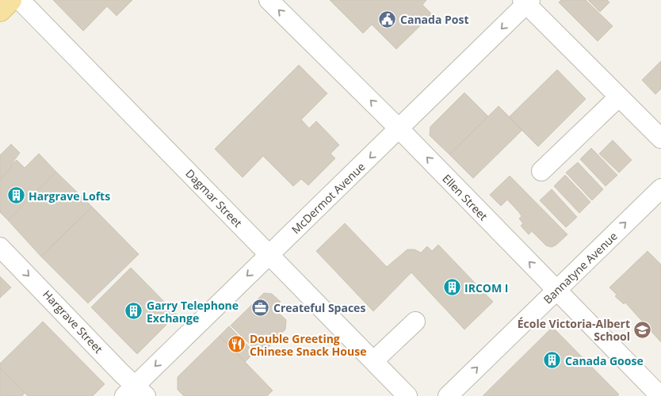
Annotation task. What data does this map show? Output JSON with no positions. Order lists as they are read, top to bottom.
{
  "streets": {
    "street": [
      "Ellen Street",
      "Dagmar Street",
      "McDermot Avenue",
      "Bannatyne Avenue",
      "Hargrave Street"
    ]
  },
  "crossings": [
    ["Ellen Street", "McDermot Avenue"],
    ["Ellen Street", "Bannatyne Avenue"],
    ["Dagmar Street", "McDermot Avenue"],
    ["McDermot Avenue", "Hargrave Street"]
  ],
  "one_way": ["Ellen Street", "McDermot Avenue", "Hargrave Street"],
  "places": {
    "public building": ["Canada Post"],
    "building": [
      "Hargrave Lofts",
      "IRCOM I",
      "Garry Telephone Exchange",
      "Canada Goose"
    ],
    "office": ["Createful Spaces"],
    "school or university": ["École Victoria-Albert School"],
    "restaurant": ["Double Greeting Chinese Snack House"]
  }
}
